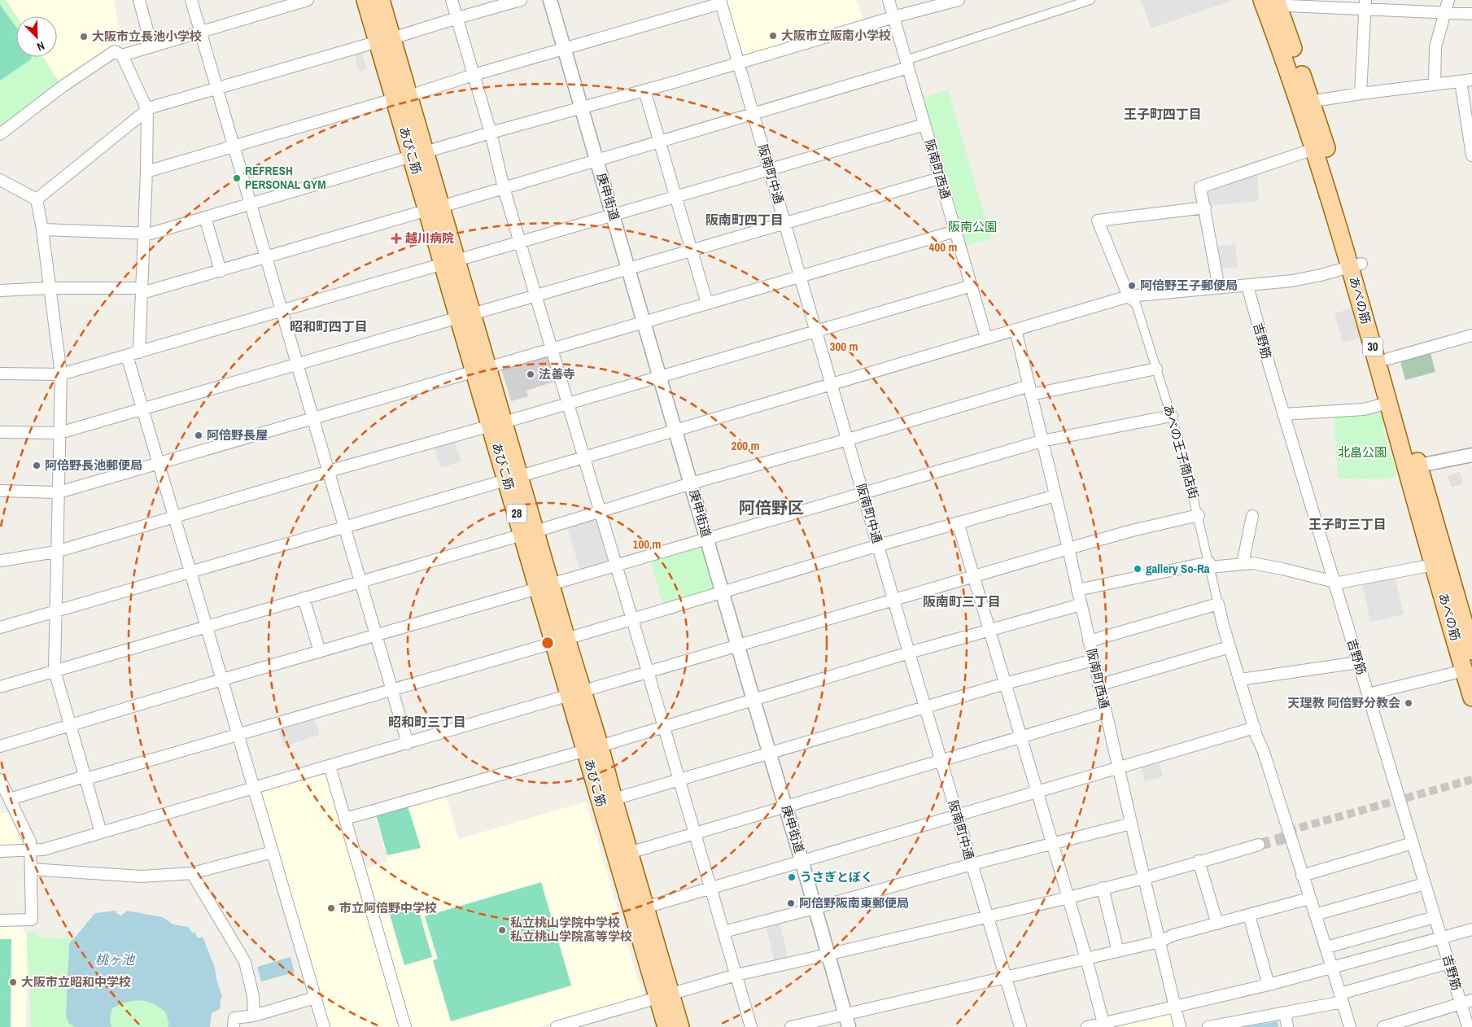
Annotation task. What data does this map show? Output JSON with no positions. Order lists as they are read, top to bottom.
{
  "streets": {
    "main road": [
      "あびこ筋",
      "あべの筋",
      "30",
      "28"
    ],
    "street": [
      "阪南町西通",
      "阪南町中通",
      "庚申街道",
      "吉野筋",
      "あべの王子商店街"
    ]
  },
  "districts": [
    "王子町四丁目",
    "阪南町四丁目",
    "昭和町四丁目",
    "阿倍野区",
    "王子町三丁目",
    "阪南町三丁目",
    "昭和町三丁目"
  ],
  "water": ["桃ヶ池"],
  "parks": ["阪南公園", "北畠公園"],
  "places": {
    "other": [
      "大阪市立阪南小学校",
      "大阪市立長池小学校",
      "REFRESH PERSONAL GYM",
      "阿倍野王子郵便局",
      "法善寺",
      "阿倍野長屋",
      "阿倍野長池郵便局",
      "gallery So-Ra",
      "天理教 阿倍野分教会",
      "うさぎとぼく",
      "阿倍野阪南東郵便局",
      "市立阿倍野中学校",
      "私立桃山学院中学校 私立桃山学院高等学校",
      "大阪市立昭和中学校"
    ],
    "health": ["越川病院"]
  },
  "north": "bottom right",
  "rings": [
    "400 m",
    "300 m",
    "200 m",
    "100 m"
  ]
}
